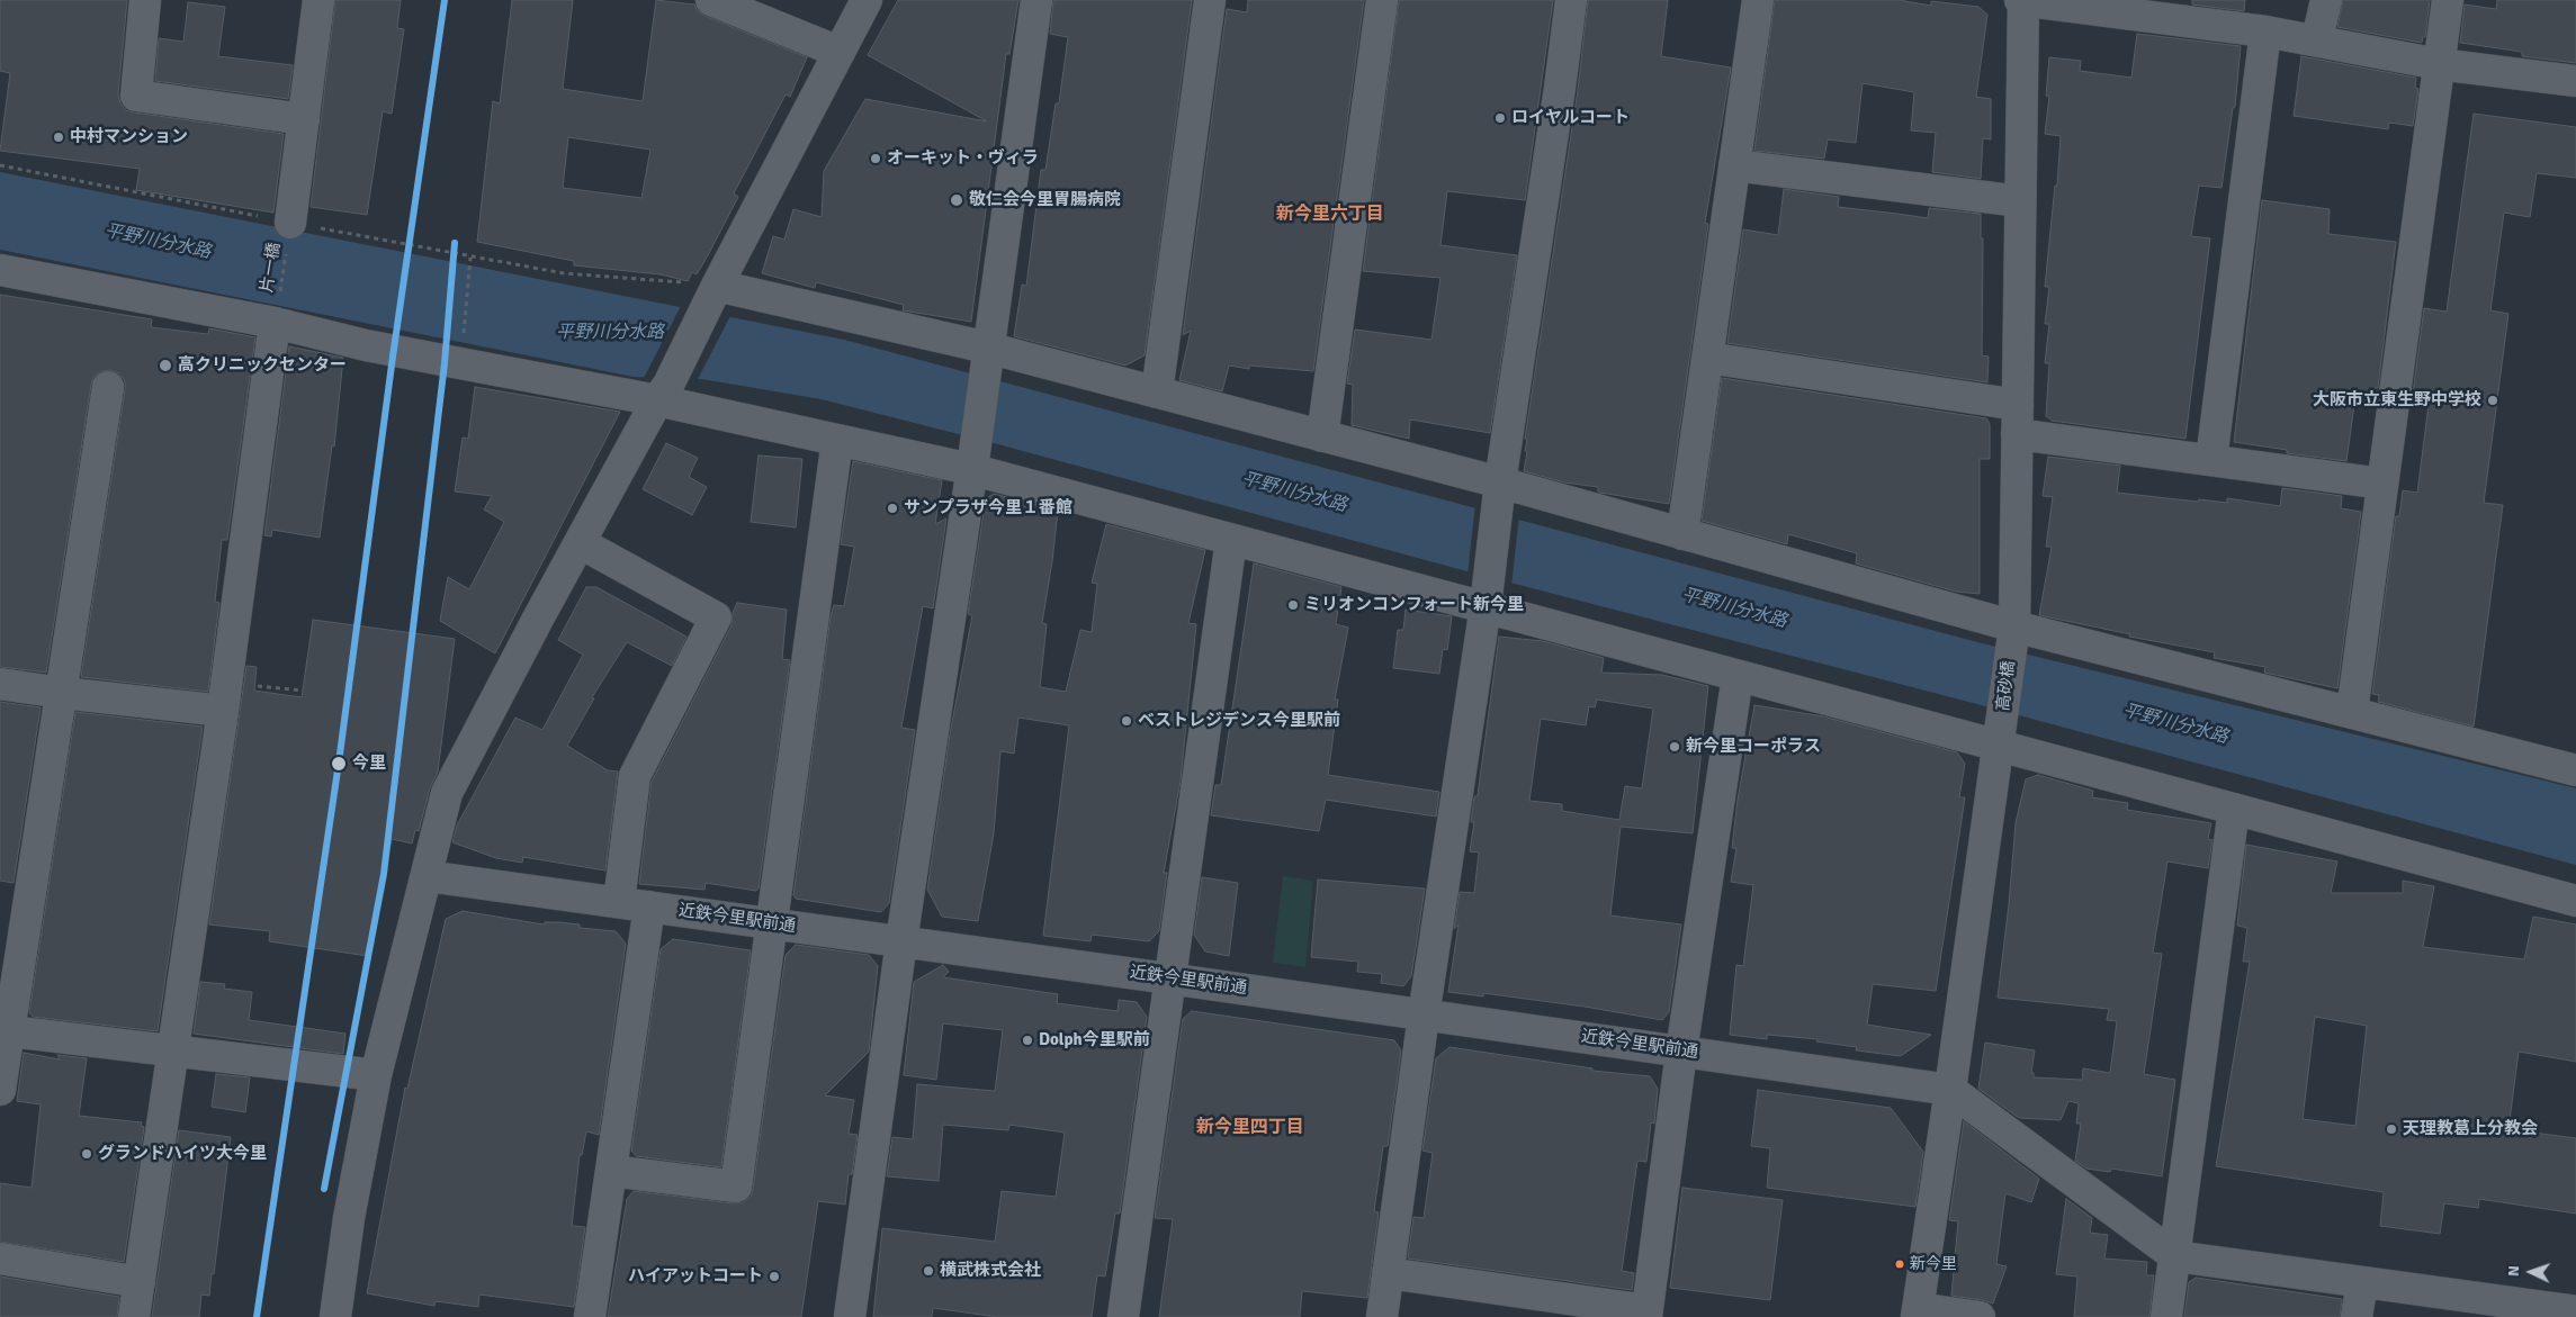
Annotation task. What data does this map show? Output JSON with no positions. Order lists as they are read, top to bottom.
{
  "streets": {
    "street": ["高砂橋", "近鉄今里駅前通"],
    "path": ["片一橋"]
  },
  "crossings": [
    ["高砂橋", "近鉄今里駅前通"]
  ],
  "districts": ["新今里六丁目", "新今里四丁目"],
  "water": ["平野川分水路"],
  "places": [
    "ロイヤルコート",
    "中村マンション",
    "オーキット・ヴィラ",
    "敬仁会今里胃腸病院",
    "高クリニックセンター",
    "大阪市立東生野中学校",
    "サンプラザ今里１番館",
    "ミリオンコンフォート新今里",
    "ベストレジデンス今里駅前",
    "新今里コーポラス",
    "今里",
    "Dolph今里駅前",
    "天理教葛上分教会",
    "グランドハイツ大今里",
    "新今里",
    "横武株式会社",
    "ハイアットコート"
  ],
  "north": "left"
}
